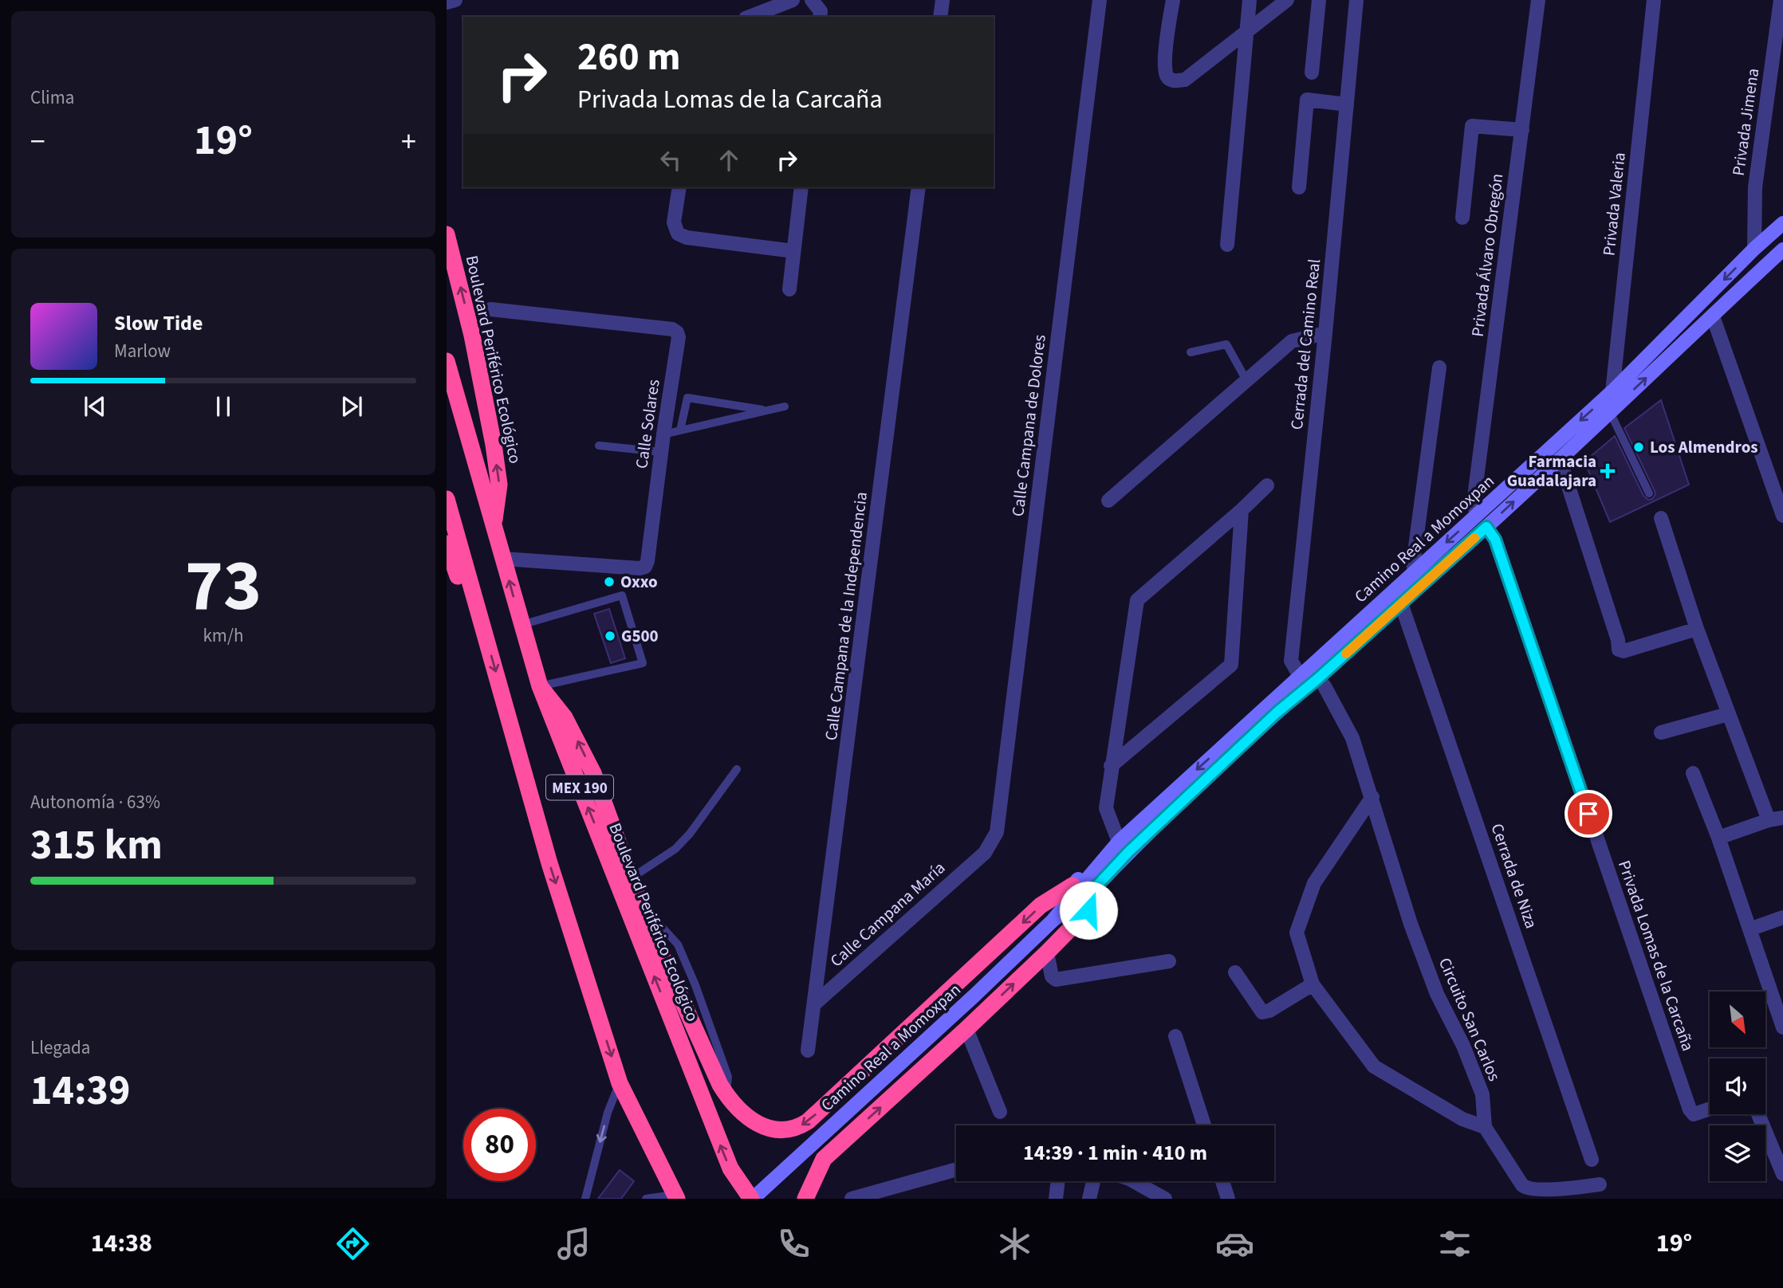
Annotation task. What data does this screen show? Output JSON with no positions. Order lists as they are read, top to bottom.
{
  "streets": {
    "highway": ["Boulevard Periférico Ecológico", "MEX 190"],
    "street": [
      "Privada Jimena",
      "Privada Valeria",
      "Privada Álvaro Obregón",
      "Cerrada del Camino Real",
      "Calle Solares",
      "Calle Campana de Dolores",
      "Camino Real a Momoxpan",
      "Calle Campana de la Independencia",
      "Cerrada de Niza",
      "Calle Campana María",
      "Privada Lomas de la Carcaña",
      "Circuito San Carlos"
    ]
  },
  "crossings": [
    ["Privada Jimena", "Camino Real a Momoxpan"],
    ["Privada Valeria", "Camino Real a Momoxpan"],
    ["Privada Álvaro Obregón", "Camino Real a Momoxpan"],
    ["Cerrada del Camino Real", "Camino Real a Momoxpan"],
    ["Cerrada del Camino Real", "Circuito San Carlos"],
    ["Boulevard Periférico Ecológico", "Calle Solares"],
    ["Boulevard Periférico Ecológico", "Camino Real a Momoxpan"],
    ["Calle Campana de Dolores", "Calle Campana María"],
    ["Camino Real a Momoxpan", "Cerrada de Niza"],
    ["Camino Real a Momoxpan", "Privada Lomas de la Carcaña"],
    ["Camino Real a Momoxpan", "Circuito San Carlos"],
    ["Calle Campana de la Independencia", "Calle Campana María"]
  ],
  "places": {
    "other": ["Los Almendros", "Oxxo", "G500"],
    "health": ["Farmacia Guadalajara"]
  },
  "north": "bottom right",
  "page": {
    "tile": [
      "Clima",
      ["73", "km/h"],
      ["Autonomía · 63%", "315 km"],
      ["Llegada", "14:39"]
    ],
    "turn": ["260 m", "Privada Lomas de la Carcaña"],
    "heat": ["−", "19°", "+"],
    "song": ["Slow Tide", "Marlow"],
    "limit": "80",
    "trip": "14:39 · 1 min · 410 m",
    "tabs": ["14:38", "19°"]
  }
}
